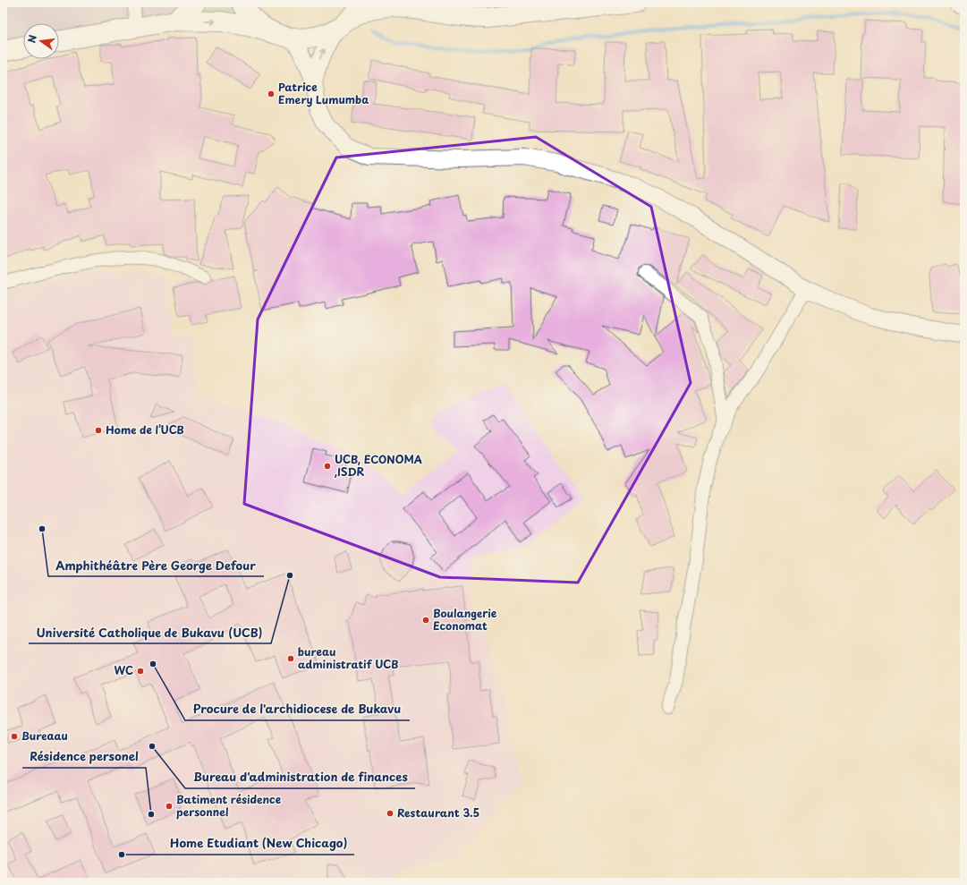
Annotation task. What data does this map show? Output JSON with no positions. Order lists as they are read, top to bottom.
{
  "places": [
    "Patrice Emery Lumumba",
    "Home de l’UCB",
    "UCB, ECONOMA ,ISDR",
    "Amphithéâtre Père George Defour",
    "Université Catholique de Bukavu (UCB)",
    "Boulangerie Economat",
    "bureau administratif UCB",
    "Procure de l'archidiocese de Bukavu",
    "WC",
    "Bureaau",
    "Bureau d'administration de finances",
    "Batiment résidence personnel",
    "Restaurant 3.5",
    "Résidence personel",
    "Home Etudiant (New Chicago)"
  ],
  "north": "left"
}
